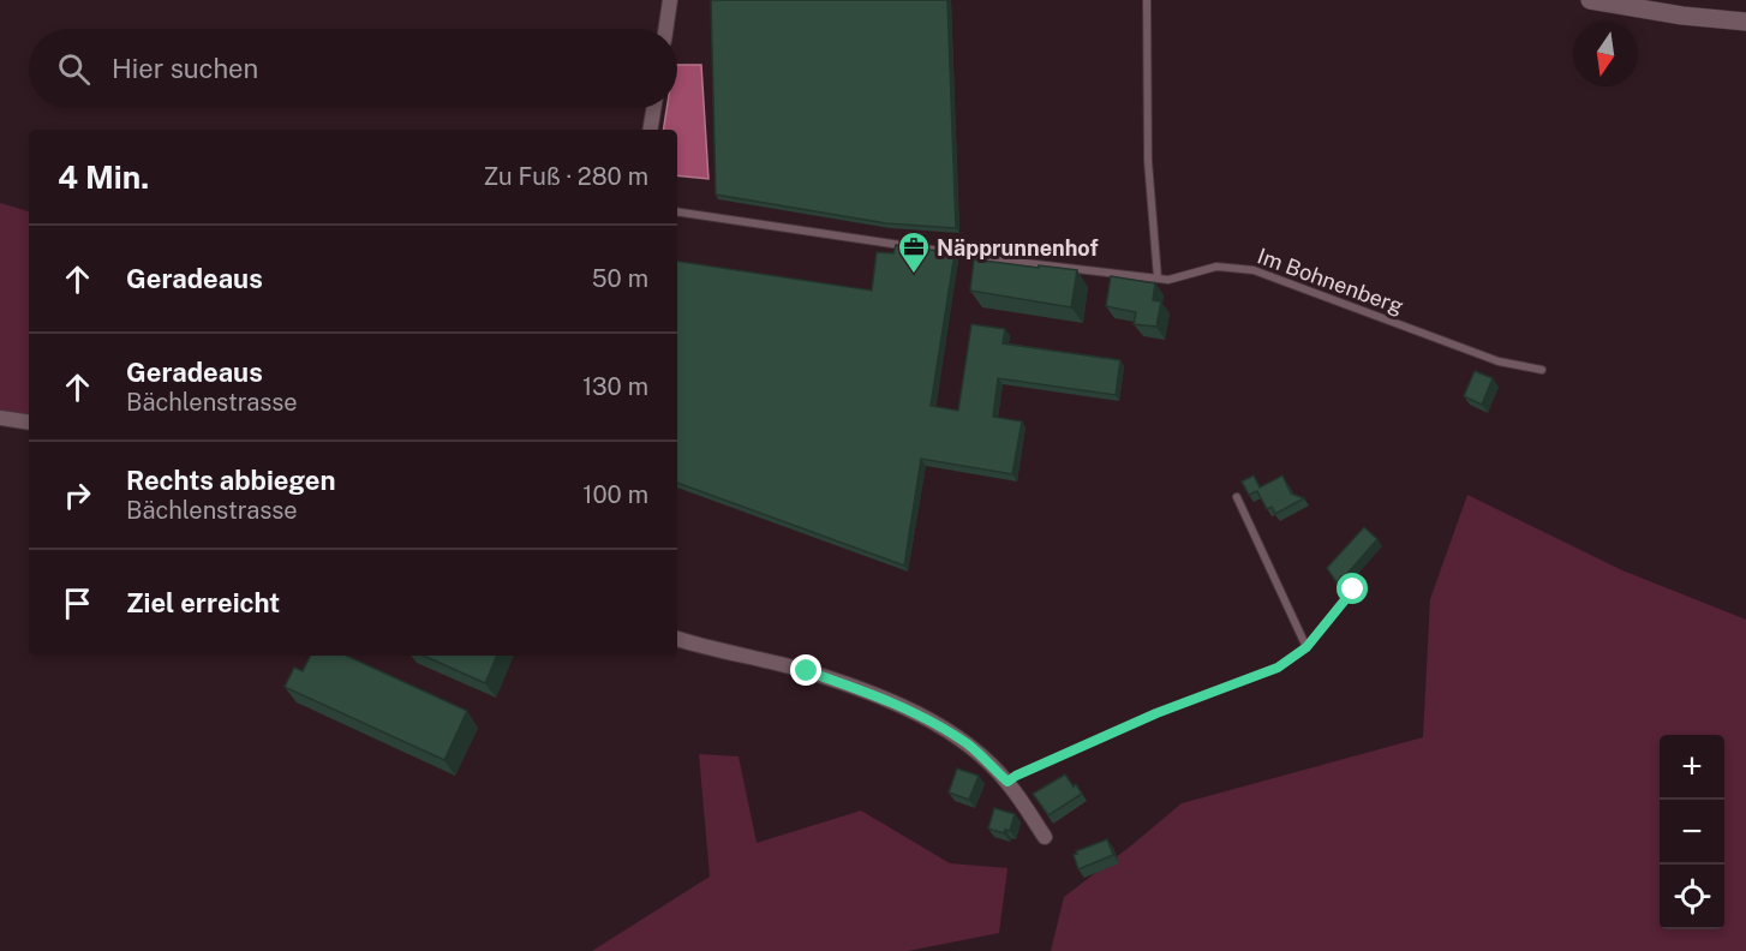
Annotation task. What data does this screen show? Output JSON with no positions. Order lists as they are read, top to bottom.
{
  "streets": {
    "lane": ["Im Bohnenberg"]
  },
  "places": {
    "office": ["Näpprunnenhof"]
  },
  "north": "bottom",
  "page": {
    "search": "Hier suchen",
    "heading": ["4 Min.", "Zu Fuß · 280 m"],
    "list": [
      ["Geradeaus", "50 m"],
      ["Geradeaus", "Bächlenstrasse", "130 m"],
      ["Rechts abbiegen", "Bächlenstrasse", "100 m"],
      "Ziel erreicht"
    ],
    "map_buttons": ["+", "−"]
  }
}
